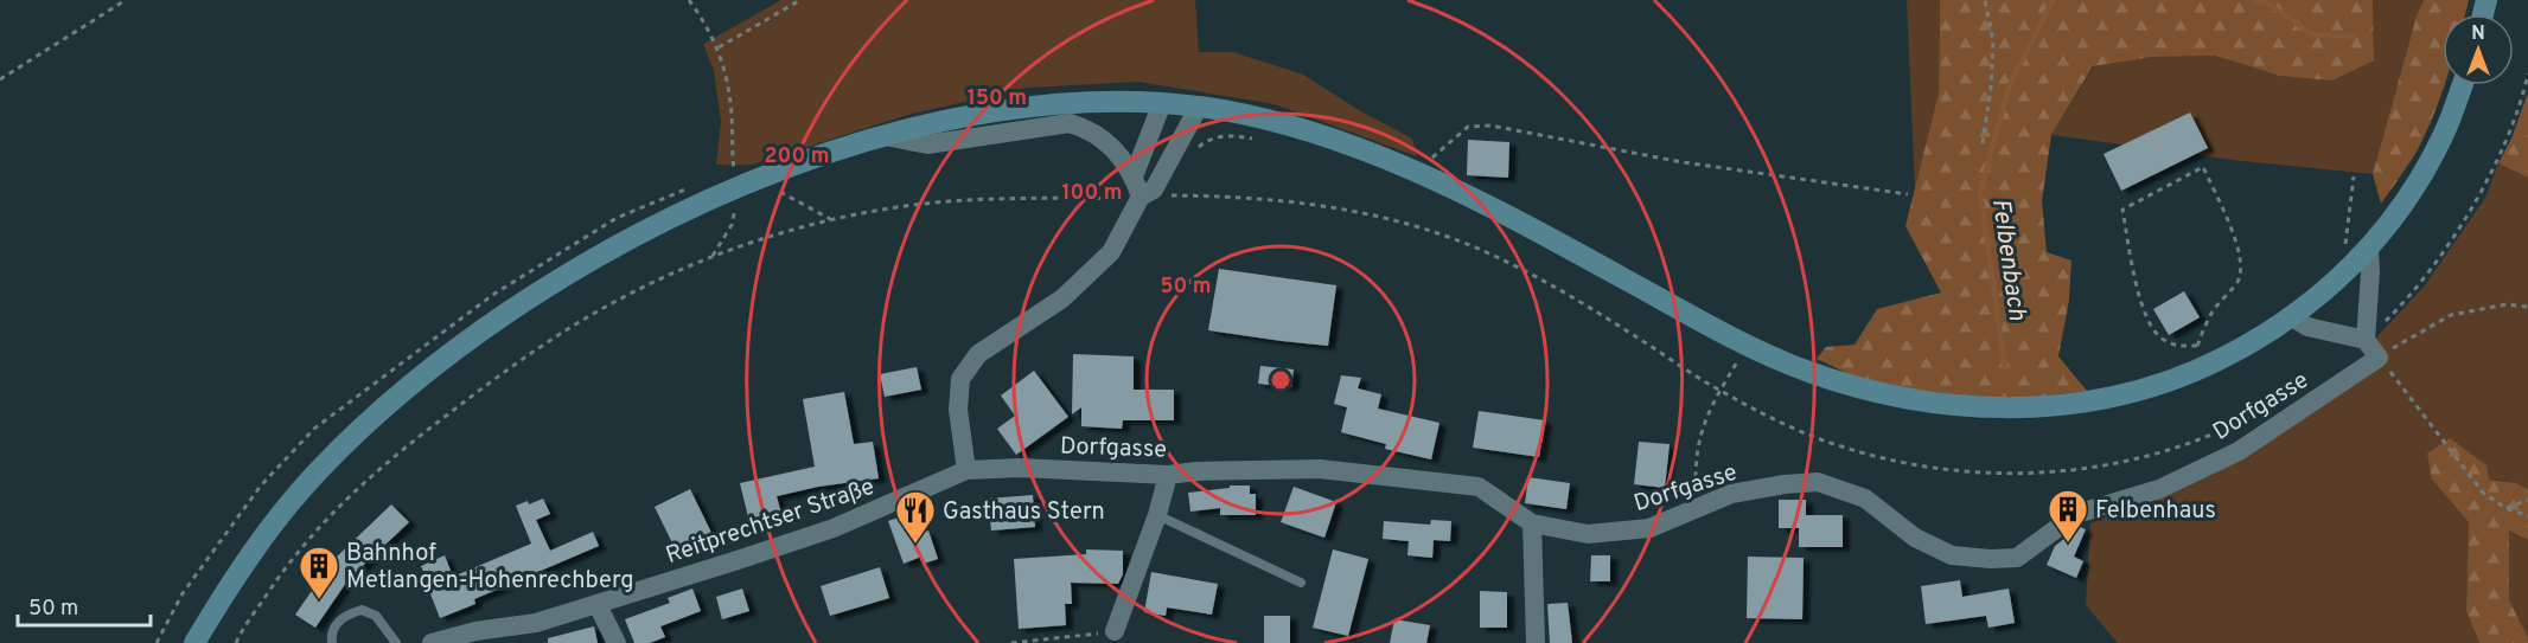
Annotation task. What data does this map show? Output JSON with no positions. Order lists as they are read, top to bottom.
{
  "streets": {
    "street": ["Dorfgasse", "Reitprechtser Straße"]
  },
  "crossings": [
    ["Dorfgasse", "Reitprechtser Straße"]
  ],
  "water": ["Felbenbach"],
  "places": {
    "building": ["Felbenhaus", "Bahnhof Metlangen-Hohenrechberg"],
    "restaurant": ["Gasthaus Stern"]
  },
  "scale_bar": "50 m",
  "north": "top",
  "rings": [
    "150 m",
    "200 m",
    "100 m",
    "50 m"
  ]
}
